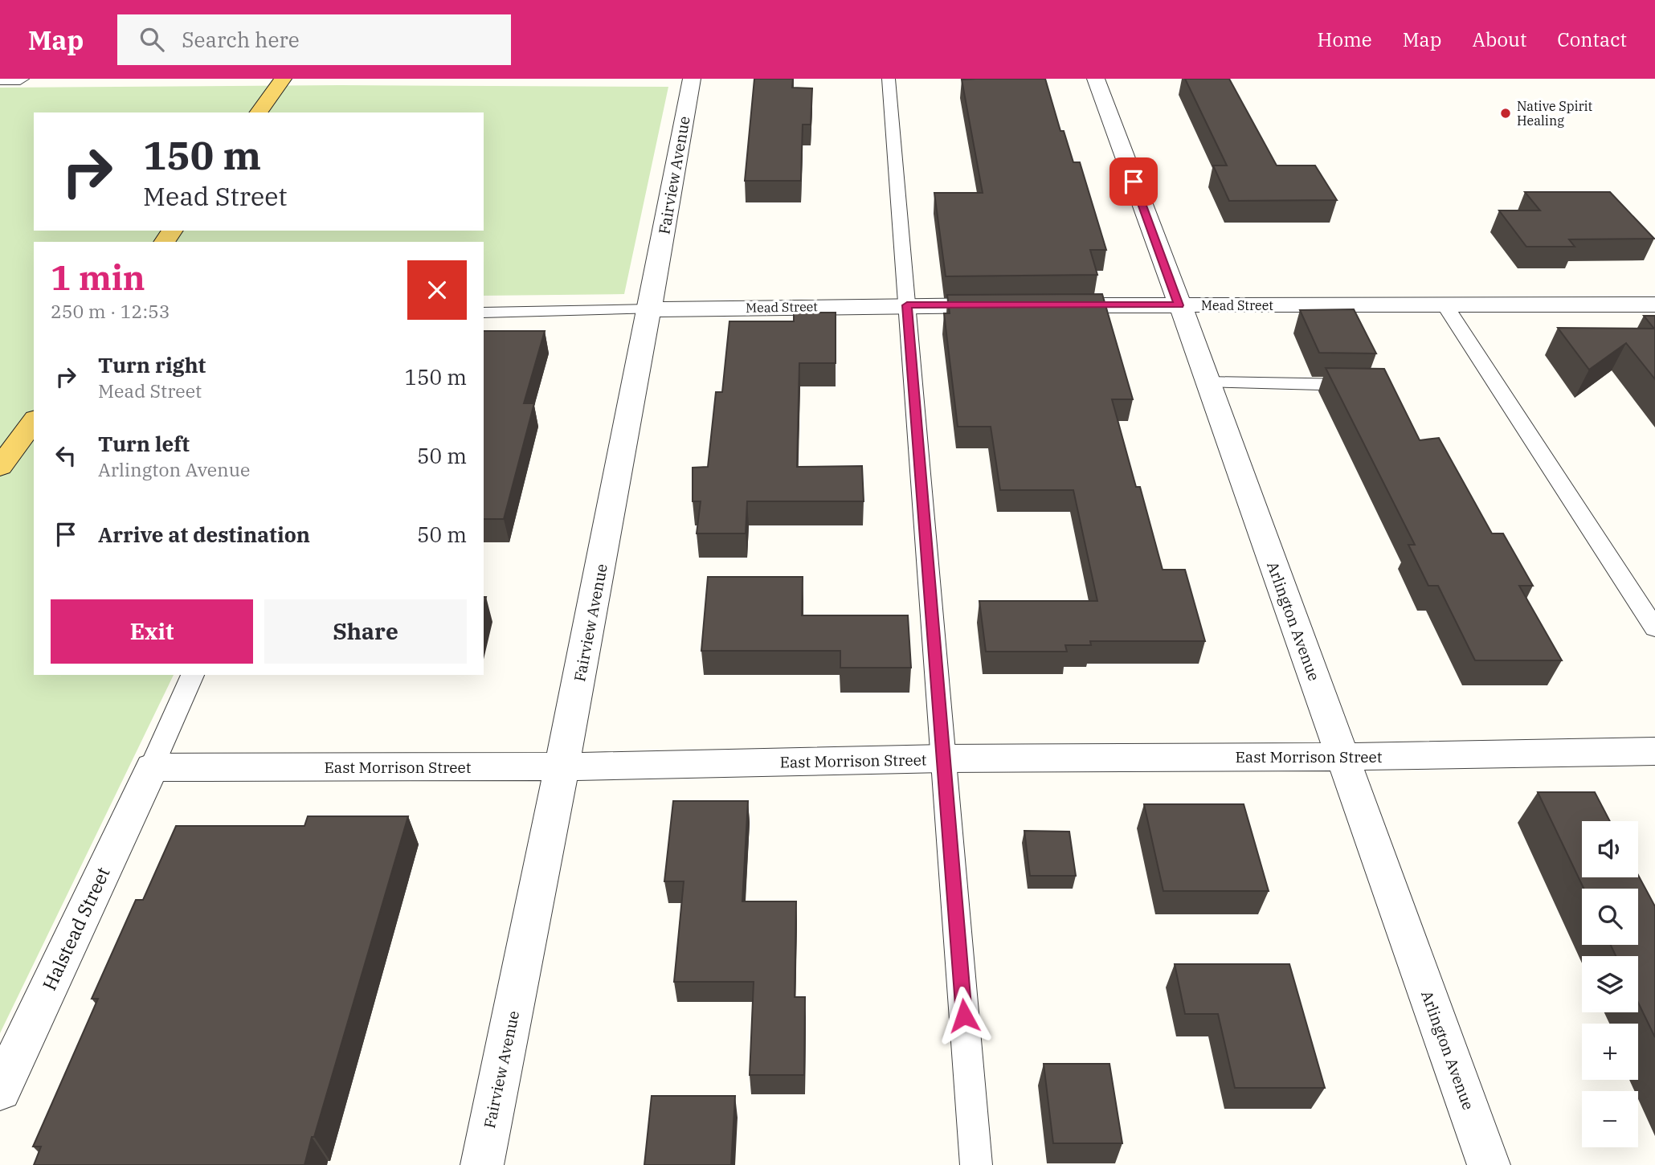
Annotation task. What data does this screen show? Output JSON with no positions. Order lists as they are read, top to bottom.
{
  "streets": {
    "street": [
      "Fairview Avenue",
      "Mead Street",
      "Arlington Avenue",
      "East Morrison Street",
      "Halstead Street"
    ]
  },
  "crossings": [
    ["Fairview Avenue", "Mead Street"],
    ["Fairview Avenue", "East Morrison Street"],
    ["Mead Street", "Arlington Avenue"],
    ["Arlington Avenue", "East Morrison Street"],
    ["East Morrison Street", "Halstead Street"]
  ],
  "places": ["Native Spirit Healing"],
  "page": {
    "header": "Map",
    "search": "Search here",
    "nav": [
      "Home",
      "Map",
      "About",
      "Contact"
    ],
    "turn": ["150 m", "Mead Street"],
    "heading": ["1 min", "250 m · 12:53"],
    "list": [
      {
        "name": "Turn right",
        "note": "Mead Street",
        "value": "150 m"
      },
      {
        "name": "Turn left",
        "note": "Arlington Avenue",
        "value": "50 m"
      },
      {
        "name": "Arrive at destination",
        "value": "50 m"
      }
    ],
    "buttons": ["Exit", "Share"],
    "map_buttons": ["+", "−"]
  }
}
